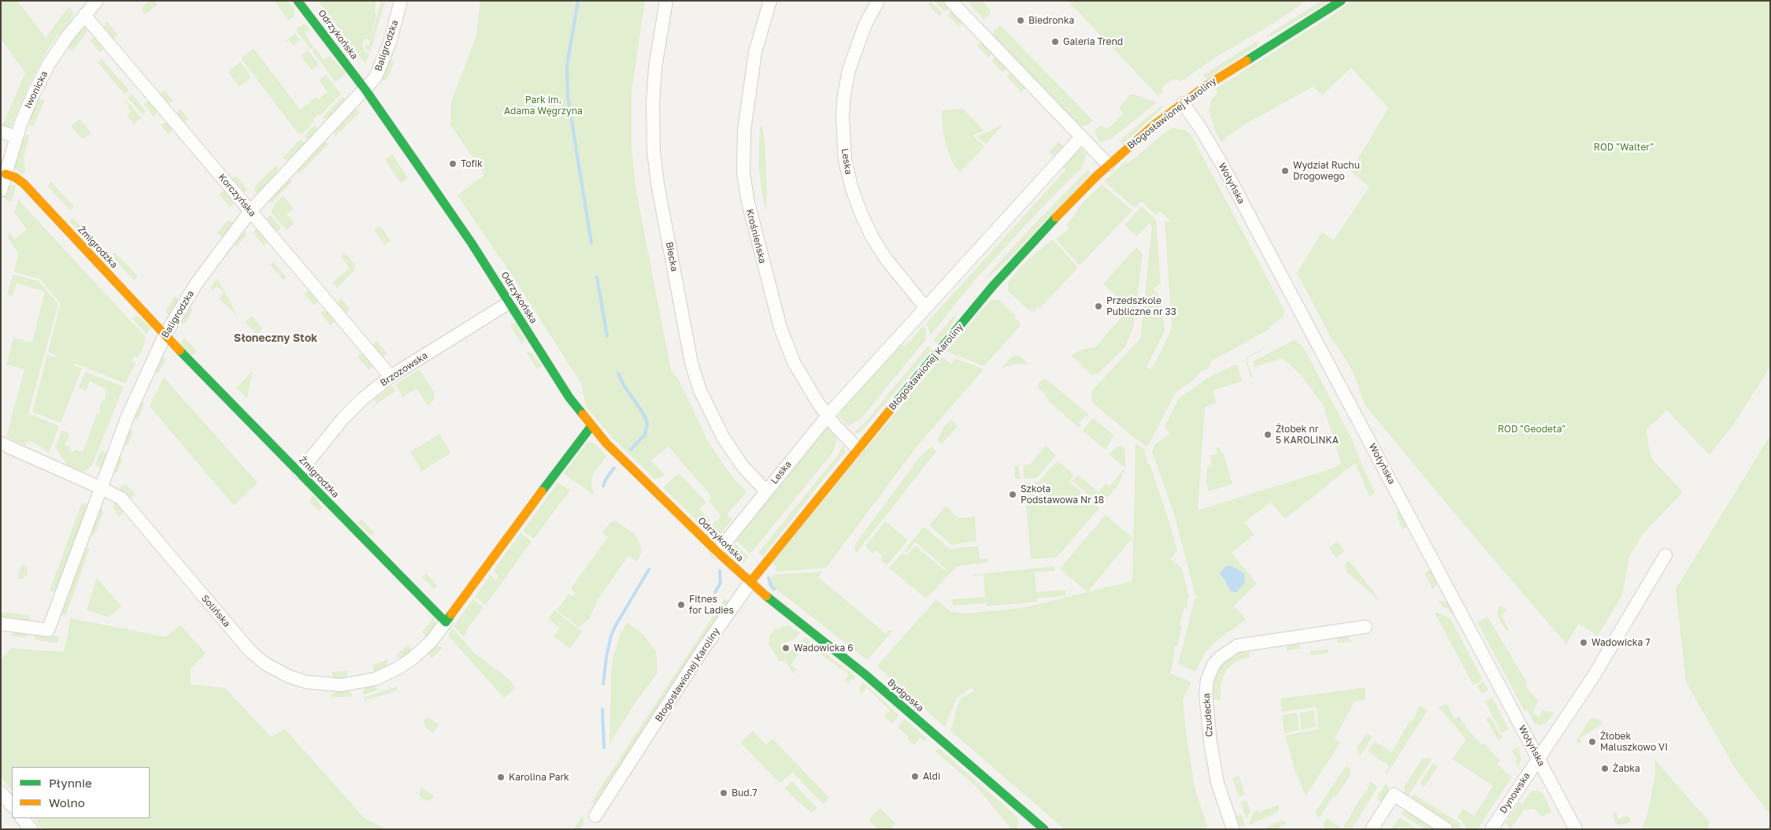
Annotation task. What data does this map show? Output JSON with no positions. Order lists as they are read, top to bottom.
{
  "streets": {
    "street": [
      "Odrzykońska",
      "Baligrodzka",
      "Iwonicka",
      "Błogosławionej Karoliny",
      "Leska",
      "Wołyńska",
      "Korczyńska",
      "Krośnieńska",
      "Żmigrodzka",
      "Biecka",
      "Brzozowska",
      "Solińska",
      "Bydgoska",
      "Czudecka",
      "Dynowska"
    ]
  },
  "crossings": [
    ["Odrzykońska", "Baligrodzka"],
    ["Odrzykońska", "Błogosławionej Karoliny"],
    ["Odrzykońska", "Leska"],
    ["Odrzykońska", "Brzozowska"],
    ["Odrzykońska", "Bydgoska"],
    ["Baligrodzka", "Korczyńska"],
    ["Baligrodzka", "Żmigrodzka"],
    ["Baligrodzka", "Solińska"],
    ["Iwonicka", "Korczyńska"],
    ["Iwonicka", "Żmigrodzka"],
    ["Błogosławionej Karoliny", "Wołyńska"],
    ["Błogosławionej Karoliny", "Krośnieńska"],
    ["Błogosławionej Karoliny", "Bydgoska"],
    ["Leska", "Krośnieńska"],
    ["Leska", "Biecka"],
    ["Wołyńska", "Dynowska"],
    ["Korczyńska", "Brzozowska"],
    ["Żmigrodzka", "Brzozowska"],
    ["Żmigrodzka", "Solińska"]
  ],
  "districts": ["Słoneczny Stok"],
  "parks": ["Park im. Adama Węgrzyna", "ROD \"Walter\"", "ROD \"Geodeta\""],
  "places": [
    "Biedronka",
    "Galeria Trend",
    "Tofik",
    "Wydział Ruchu Drogowego",
    "Przedszkole Publiczne nr 33",
    "Żłobek nr 5 KAROLINKA",
    "Szkoła Podstawowa Nr 18",
    "Fitnes for Ladies",
    "Wadowicka 7",
    "Wadowicka 6",
    "Żłobek Maluszkowo VI",
    "Żabka",
    "Aldi",
    "Karolina Park",
    "Bud.7"
  ],
  "legend": ["Płynnie", "Wolno"]
}
